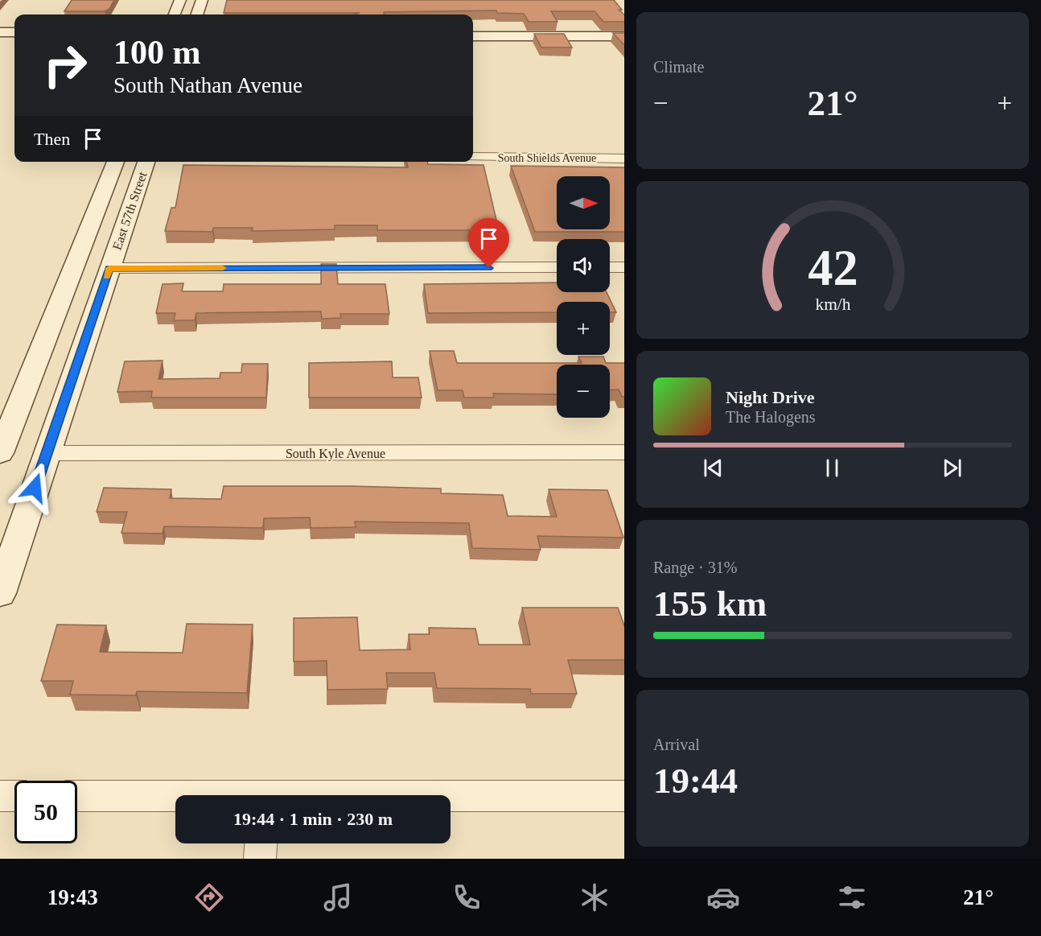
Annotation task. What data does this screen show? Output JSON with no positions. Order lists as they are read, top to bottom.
{
  "streets": {
    "main road": ["East 57th Street"],
    "street": ["South Shields Avenue", "South Kyle Avenue"]
  },
  "crossings": [
    ["East 57th Street", "South Kyle Avenue"]
  ],
  "north": "right",
  "page": {
    "tile": [
      "Climate",
      ["Range · 31%", "155 km"],
      ["Arrival", "19:44"]
    ],
    "turn": ["100 m", "South Nathan Avenue"],
    "heat": ["−", "21°", "+"],
    "then": "Then",
    "map_buttons": ["+", "−"],
    "song": ["Night Drive", "The Halogens"],
    "limit": "50",
    "trip": "19:44 · 1 min · 230 m",
    "tabs": ["19:43", "21°"],
    "gauge": ["42", "km/h"]
  }
}
